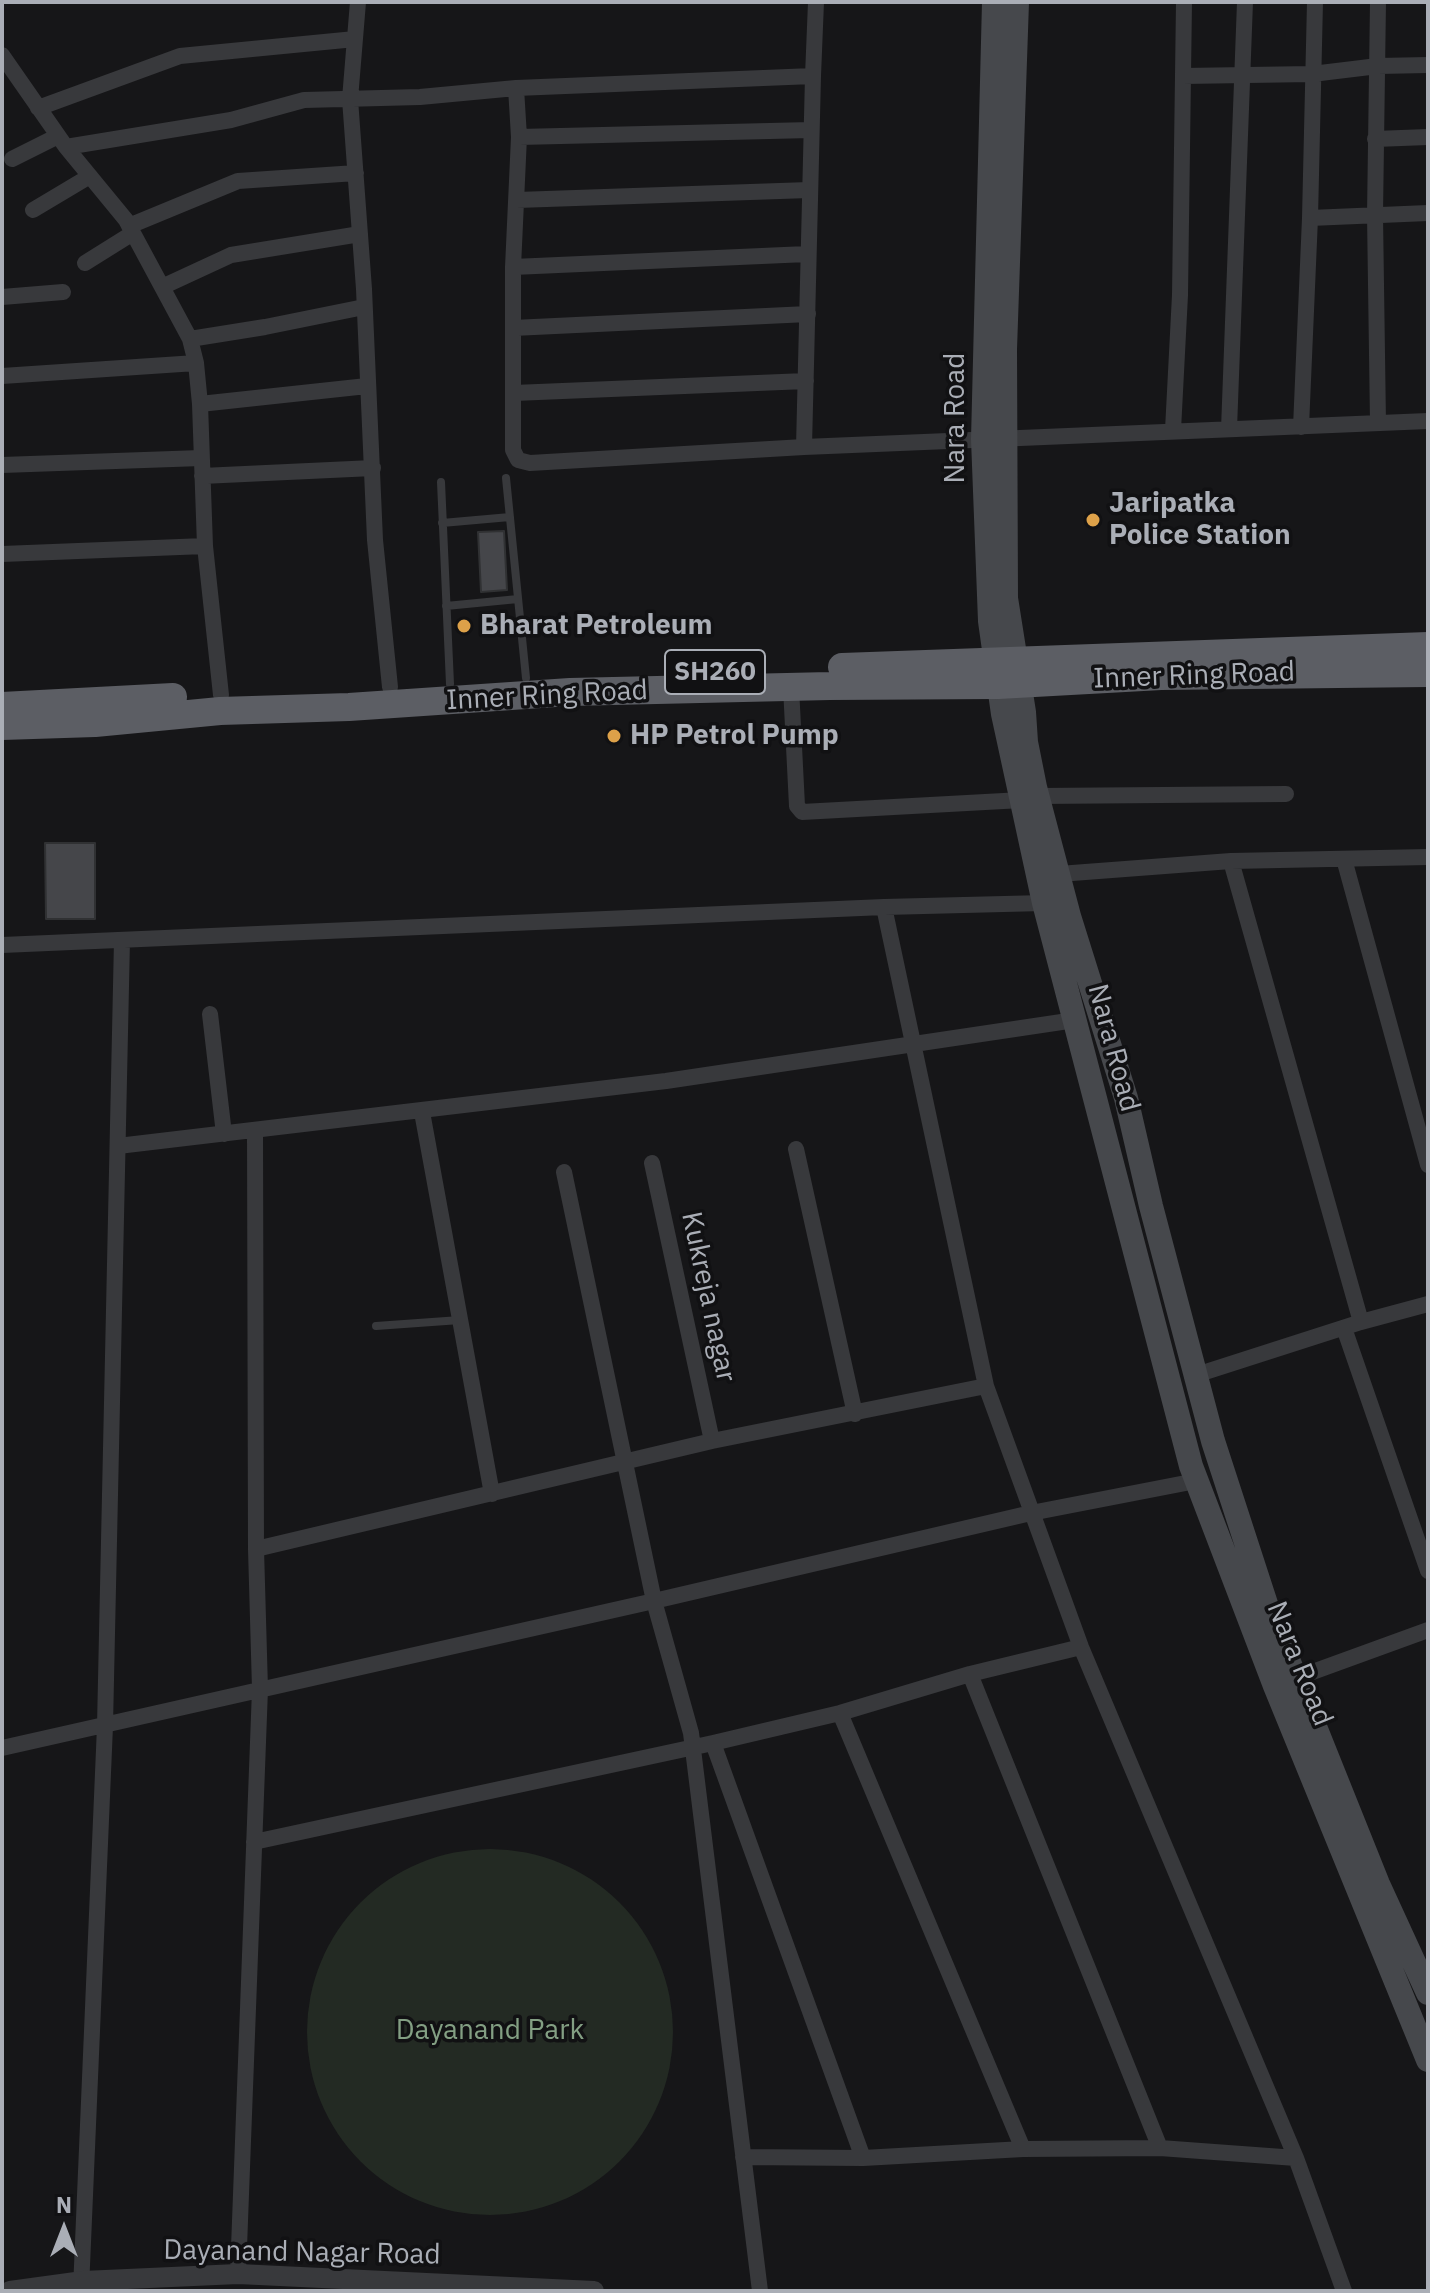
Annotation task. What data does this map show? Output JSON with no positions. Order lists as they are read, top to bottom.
{
  "streets": {
    "highway": ["SH260", "Inner Ring Road"],
    "main road": ["Nara Road"],
    "street": ["Kukreja nagar", "Dayanand Nagar Road"]
  },
  "crossings": [
    ["Nara Road", "Inner Ring Road"]
  ],
  "parks": ["Dayanand Park"],
  "places": ["Jaripatka Police Station", "Bharat Petroleum", "HP Petrol Pump"],
  "north": "top"
}
